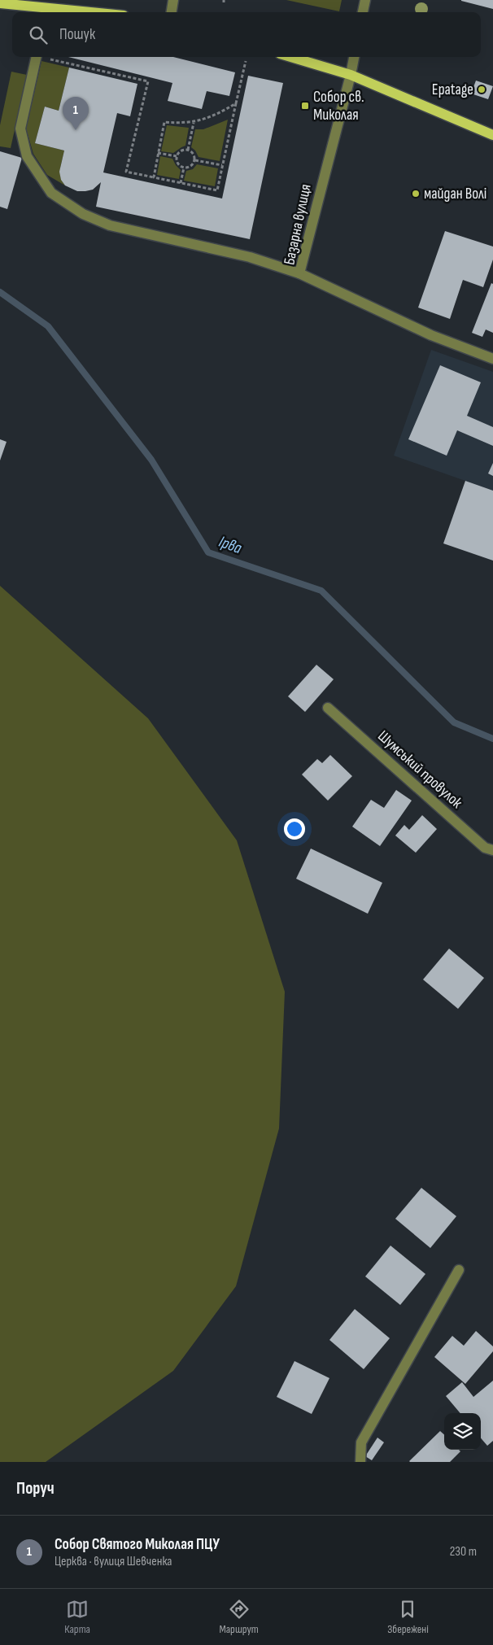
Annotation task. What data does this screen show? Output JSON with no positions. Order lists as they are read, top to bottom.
{
  "streets": {
    "street": ["Базарна вулиця", "Шумський провулок"]
  },
  "water": ["Ірва"],
  "places": {
    "other": ["Epatage", "майдан Волі"],
    "transit": ["Собор св. Миколая"]
  },
  "page": {
    "search": "Пошук",
    "pins": "1",
    "heading": "Поруч",
    "list": [
      {
        "mark": "1",
        "name": "Собор Святого Миколая ПЦУ",
        "note": "Церква · вулиця Шевченка",
        "value": "230 m"
      }
    ],
    "nav": ["Карта", "Маршрут", "Збережені"]
  }
}
